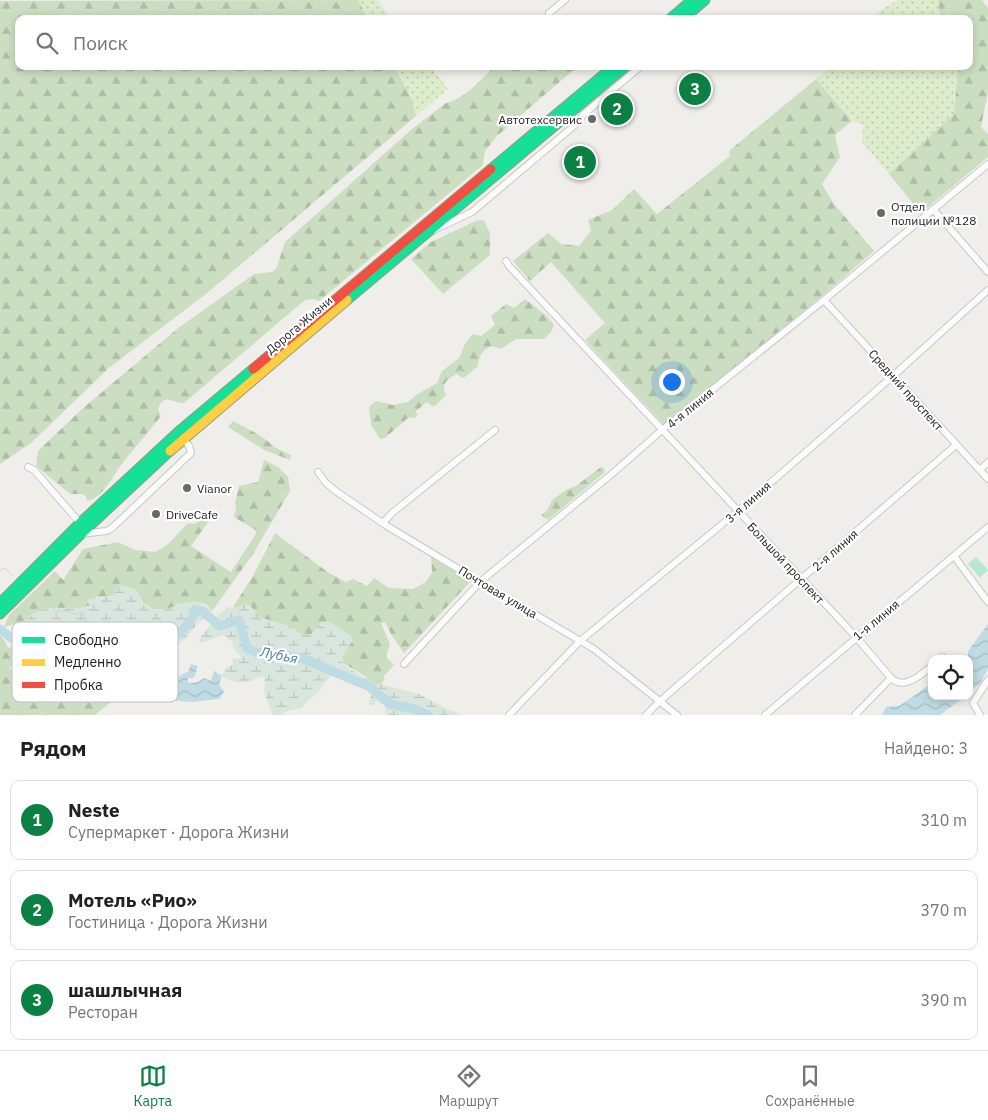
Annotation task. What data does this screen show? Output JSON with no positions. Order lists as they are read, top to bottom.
{
  "streets": {
    "main road": ["Дорога Жизни"],
    "street": [
      "Средний проспект",
      "4-я линия",
      "3-я линия",
      "2-я линия",
      "Большой проспект",
      "Почтовая улица",
      "1-я линия"
    ]
  },
  "crossings": [
    ["Средний проспект", "4-я линия"],
    ["Средний проспект", "3-я линия"],
    ["Средний проспект", "2-я линия"],
    ["4-я линия", "Большой проспект"],
    ["4-я линия", "Почтовая улица"],
    ["3-я линия", "Большой проспект"],
    ["3-я линия", "Почтовая улица"],
    ["2-я линия", "Большой проспект"],
    ["2-я линия", "Почтовая улица"],
    ["Большой проспект", "1-я линия"]
  ],
  "water": ["Лубья"],
  "places": [
    "Автотехсервис",
    "Отдел полиции №128",
    "Vianor",
    "DriveCafe"
  ],
  "legend": ["Свободно", "Медленно", "Пробка"],
  "page": {
    "search": "Поиск",
    "pins": ["3", "2", "1"],
    "heading": ["Рядом", "Найдено: 3"],
    "list": [
      {
        "mark": "1",
        "name": "Neste",
        "note": "Супермаркет · Дорога Жизни",
        "value": "310 m"
      },
      {
        "mark": "2",
        "name": "Мотель «Рио»",
        "note": "Гостиница · Дорога Жизни",
        "value": "370 m"
      },
      {
        "mark": "3",
        "name": "шашлычная",
        "note": "Ресторан",
        "value": "390 m"
      }
    ],
    "nav": ["Карта", "Маршрут", "Сохранённые"]
  }
}
